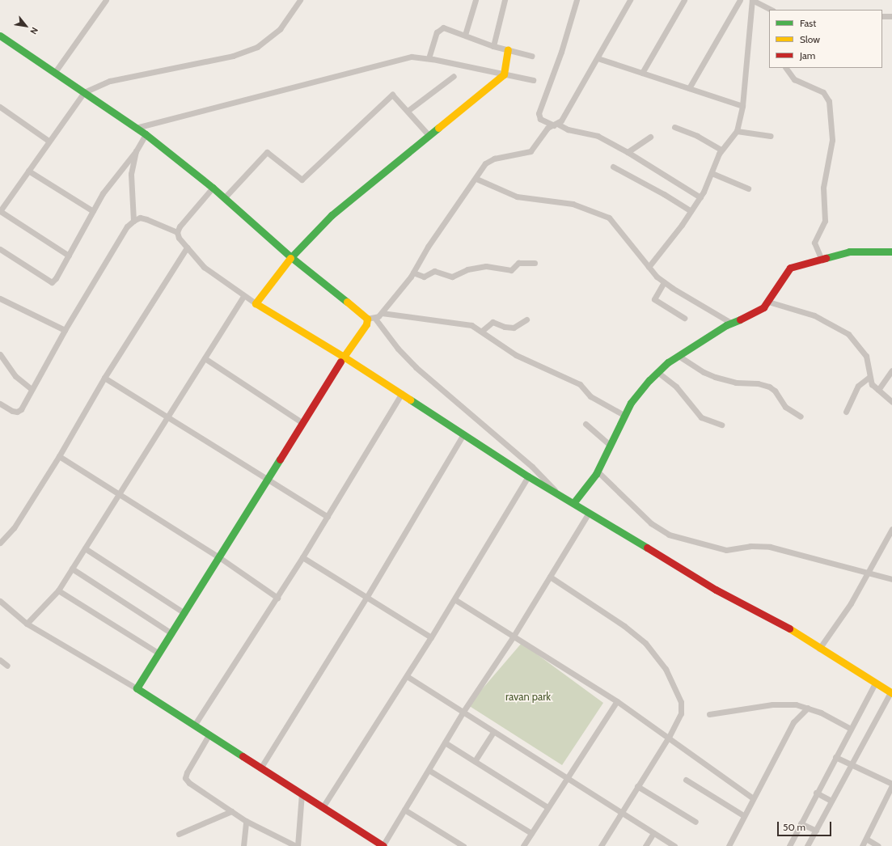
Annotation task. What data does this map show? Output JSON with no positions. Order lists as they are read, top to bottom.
{
  "parks": ["ravan park"],
  "legend": ["Fast", "Slow", "Jam"],
  "scale_bar": "50 m",
  "north": "bottom right"
}
